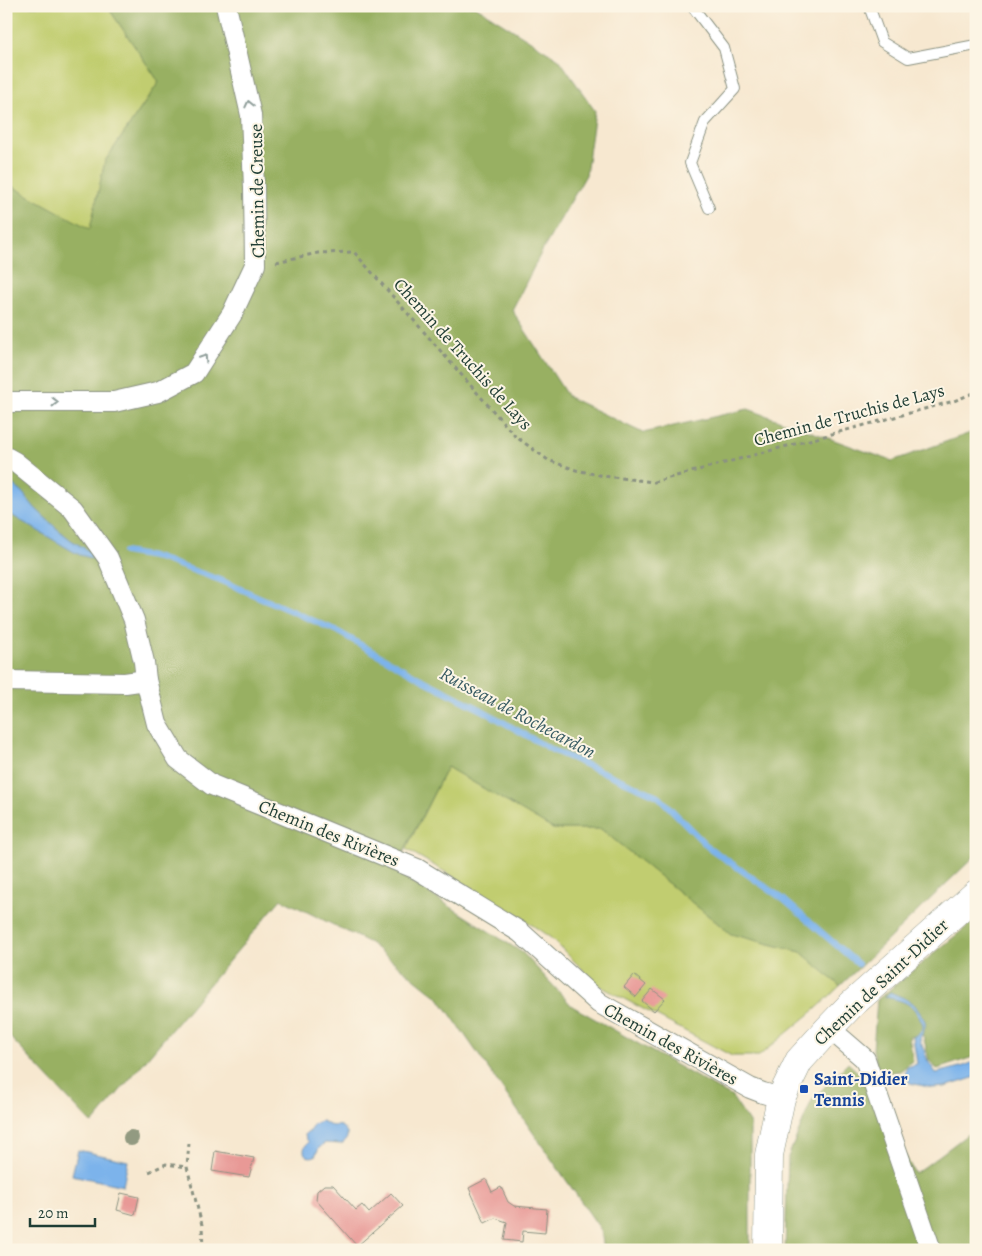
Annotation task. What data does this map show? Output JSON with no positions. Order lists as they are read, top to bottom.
{
  "streets": {
    "street": ["Chemin de Creuse", "Chemin des Rivières", "Chemin de Saint-Didier"],
    "path": ["Chemin de Truchis de Lays"]
  },
  "crossings": [
    ["Chemin de Creuse", "Chemin de Truchis de Lays"],
    ["Chemin des Rivières", "Chemin de Saint-Didier"]
  ],
  "water": ["Ruisseau de Rochecardon"],
  "places": {
    "transit": ["Saint-Didier Tennis"]
  },
  "scale_bar": "20 m"
}
